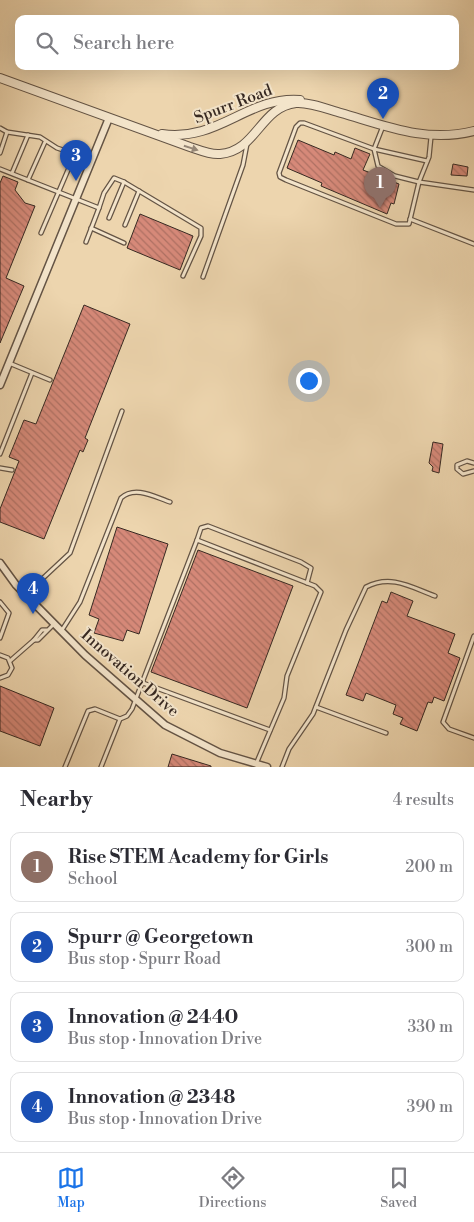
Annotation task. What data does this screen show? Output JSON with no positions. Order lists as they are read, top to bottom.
{
  "streets": {
    "street": ["Spurr Road", "Innovation Drive"]
  },
  "page": {
    "search": "Search here",
    "pins": [
      "2",
      "3",
      "1",
      "4"
    ],
    "heading": ["Nearby", "4 results"],
    "list": [
      {
        "mark": "1",
        "name": "Rise STEM Academy for Girls",
        "note": "School",
        "value": "200 m"
      },
      {
        "mark": "2",
        "name": "Spurr @ Georgetown",
        "note": "Bus stop · Spurr Road",
        "value": "300 m"
      },
      {
        "mark": "3",
        "name": "Innovation @ 2440",
        "note": "Bus stop · Innovation Drive",
        "value": "330 m"
      },
      {
        "mark": "4",
        "name": "Innovation @ 2348",
        "note": "Bus stop · Innovation Drive",
        "value": "390 m"
      }
    ],
    "nav": ["Map", "Directions", "Saved"]
  }
}
